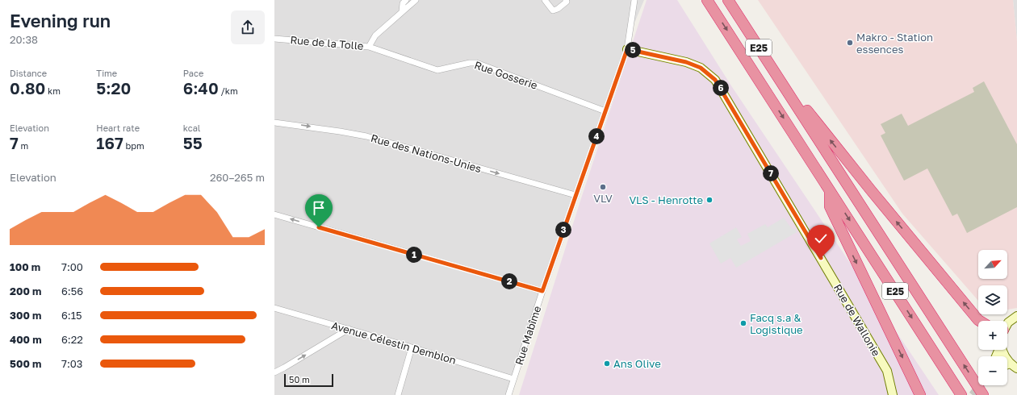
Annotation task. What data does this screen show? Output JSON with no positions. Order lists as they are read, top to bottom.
{
  "streets": {
    "highway": ["E25"],
    "street": [
      "Rue de la Tolle",
      "Rue Gosserie",
      "Rue des Nations-Unies",
      "Rue de Wallonie",
      "Rue Mabîme",
      "Avenue Célestin Demblon"
    ]
  },
  "crossings": [
    ["Rue de la Tolle", "Rue Gosserie"],
    ["Rue Gosserie", "Rue Mabîme"],
    ["Rue des Nations-Unies", "Rue Mabîme"],
    ["Rue de Wallonie", "Rue Mabîme"],
    ["Rue Mabîme", "Avenue Célestin Demblon"]
  ],
  "one_way": ["Rue des Nations-Unies"],
  "places": [
    "Makro - Station essences",
    "VLV",
    "VLS - Henrotte",
    "Facq s.a & Logistique",
    "Ans Olive"
  ],
  "scale_bar": "50 m",
  "north": "top right",
  "page": {
    "heading": ["Evening run", "20:38"],
    "pins": [
      "5",
      "6",
      "4",
      "7",
      "3",
      "1",
      "2"
    ],
    "stats": [
      ["Distance", "0.80 km"],
      ["Time", "5:20"],
      ["Pace", "6:40 /km"],
      ["Elevation", "7 m"],
      ["Heart rate", "167 bpm"],
      ["kcal", "55"]
    ],
    "chart": ["Elevation", "260–265 m"],
    "map_buttons": ["+", "−"],
    "list": [
      {
        "name": "100 m",
        "note": "7:00"
      },
      {
        "name": "200 m",
        "note": "6:56"
      },
      {
        "name": "300 m",
        "note": "6:15"
      },
      {
        "name": "400 m",
        "note": "6:22"
      },
      {
        "name": "500 m",
        "note": "7:03"
      }
    ],
    "scale": "50 m"
  }
}
